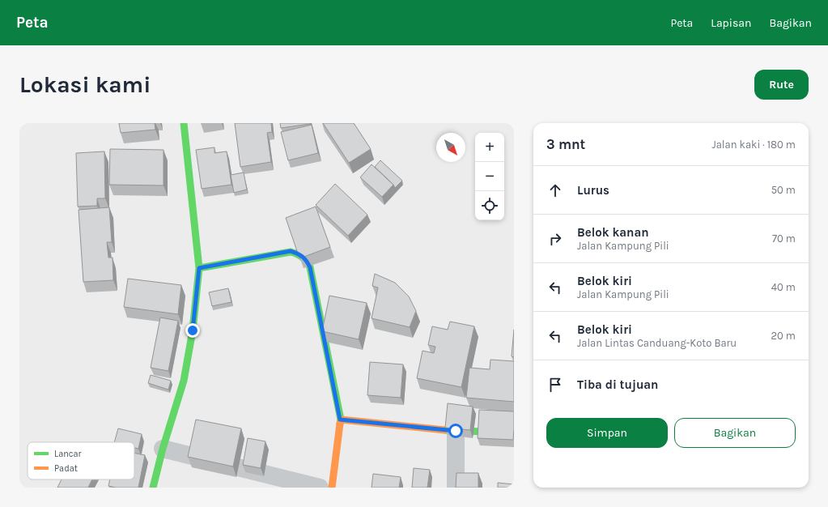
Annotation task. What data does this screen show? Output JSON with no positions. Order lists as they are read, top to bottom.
{
  "legend": ["Lancar", "Padat"],
  "north": "bottom right",
  "page": {
    "header": "Peta",
    "nav": ["Peta", "Lapisan", "Bagikan"],
    "buttons": [
      "Rute",
      ["Simpan", "Bagikan"]
    ],
    "title": "Lokasi kami",
    "heading": ["3 mnt", "Jalan kaki · 180 m"],
    "map_buttons": ["+", "−"],
    "list": [
      ["Lurus", "50 m"],
      ["Belok kanan", "Jalan Kampung Pili", "70 m"],
      ["Belok kiri", "Jalan Kampung Pili", "40 m"],
      ["Belok kiri", "Jalan Lintas Canduang-Koto Baru", "20 m"],
      "Tiba di tujuan"
    ]
  }
}
